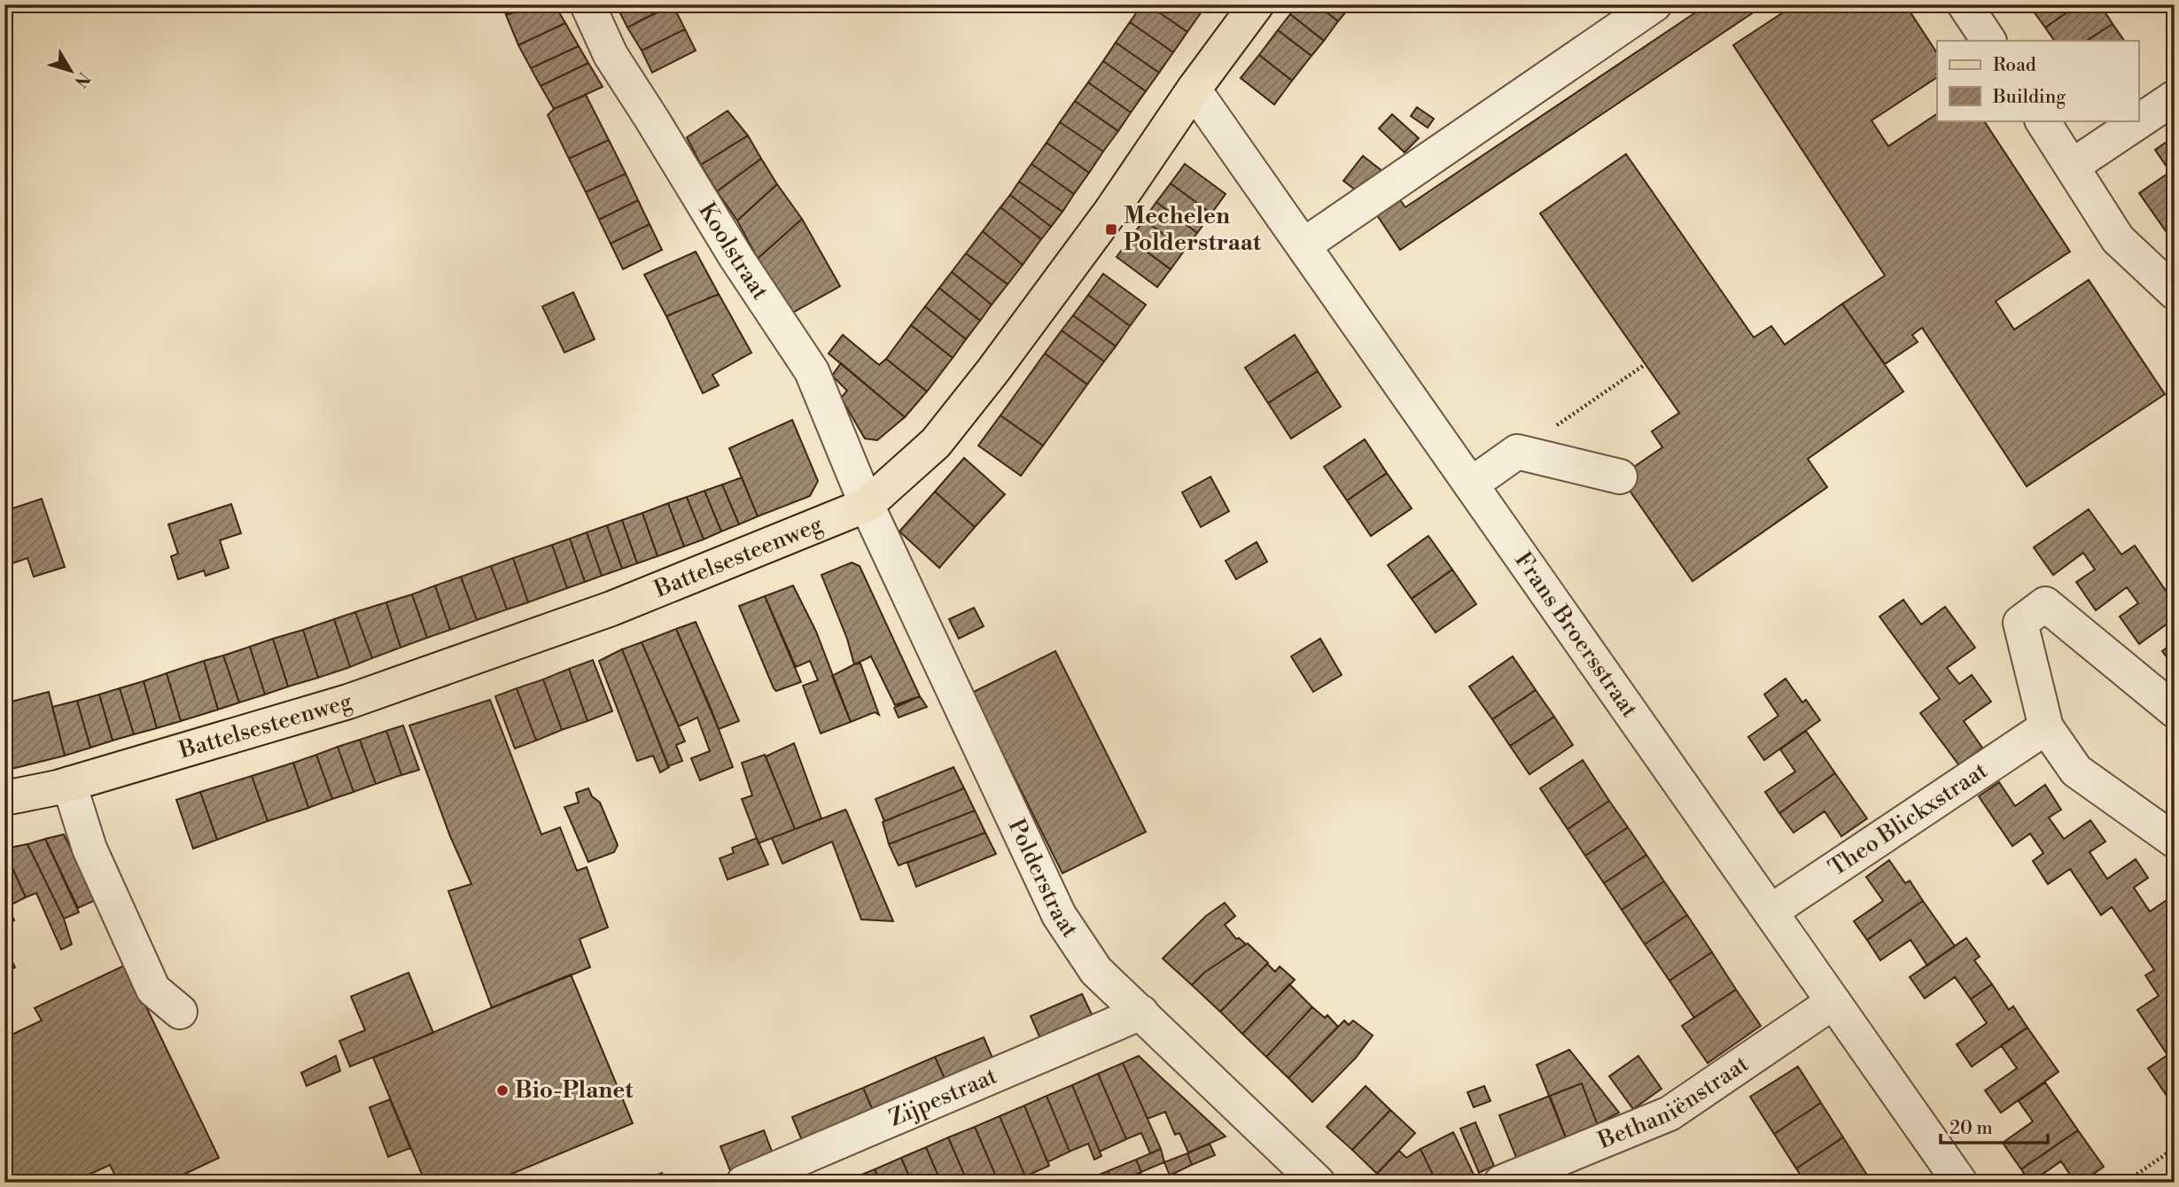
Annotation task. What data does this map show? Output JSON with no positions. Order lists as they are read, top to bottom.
{
  "streets": {
    "main road": ["Battelsesteenweg"],
    "street": [
      "Koolstraat",
      "Frans Broersstraat",
      "Theo Blickxstraat",
      "Polderstraat",
      "Zijpestraat",
      "Bethaniënstraat"
    ]
  },
  "crossings": [
    ["Koolstraat", "Battelsesteenweg"],
    ["Koolstraat", "Polderstraat"],
    ["Battelsesteenweg", "Frans Broersstraat"],
    ["Battelsesteenweg", "Polderstraat"],
    ["Frans Broersstraat", "Theo Blickxstraat"],
    ["Frans Broersstraat", "Bethaniënstraat"],
    ["Polderstraat", "Zijpestraat"]
  ],
  "places": {
    "transit": ["Mechelen Polderstraat"],
    "other": ["Bio-Planet"]
  },
  "legend": ["Road", "Building"],
  "scale_bar": "20 m",
  "north": "bottom right"
}
